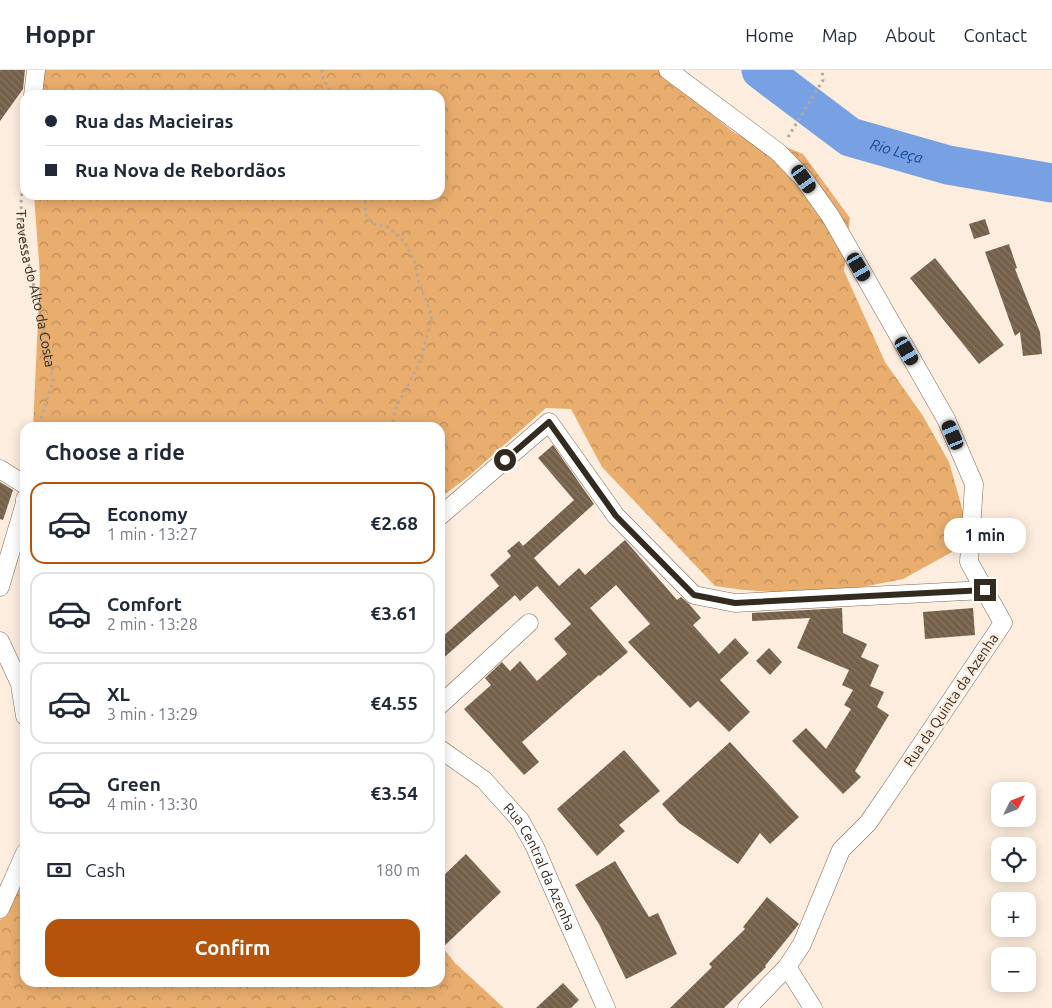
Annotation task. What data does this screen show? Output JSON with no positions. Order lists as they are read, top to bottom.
{
  "streets": {
    "street": ["Rua da Quinta da Azenha", "Rua Central da Azenha"],
    "path": ["Travessa do Alto da Costa"]
  },
  "water": ["Rio Leça"],
  "north": "top right",
  "page": {
    "header": "Hoppr",
    "nav": [
      "Home",
      "Map",
      "About",
      "Contact"
    ],
    "banner": ["Rua das Macieiras", "Rua Nova de Rebordãos"],
    "heading": "Choose a ride",
    "list": [
      {
        "name": "Economy",
        "note": "1 min · 13:27",
        "value": "€2.68"
      },
      {
        "name": "Comfort",
        "note": "2 min · 13:28",
        "value": "€3.61"
      },
      {
        "name": "XL",
        "note": "3 min · 13:29",
        "value": "€4.55"
      },
      {
        "name": "Green",
        "note": "4 min · 13:30",
        "value": "€3.54"
      }
    ],
    "bubble": "1 min",
    "map_buttons": ["+", "−"],
    "pay": ["Cash", "180 m"],
    "buttons": "Confirm"
  }
}
